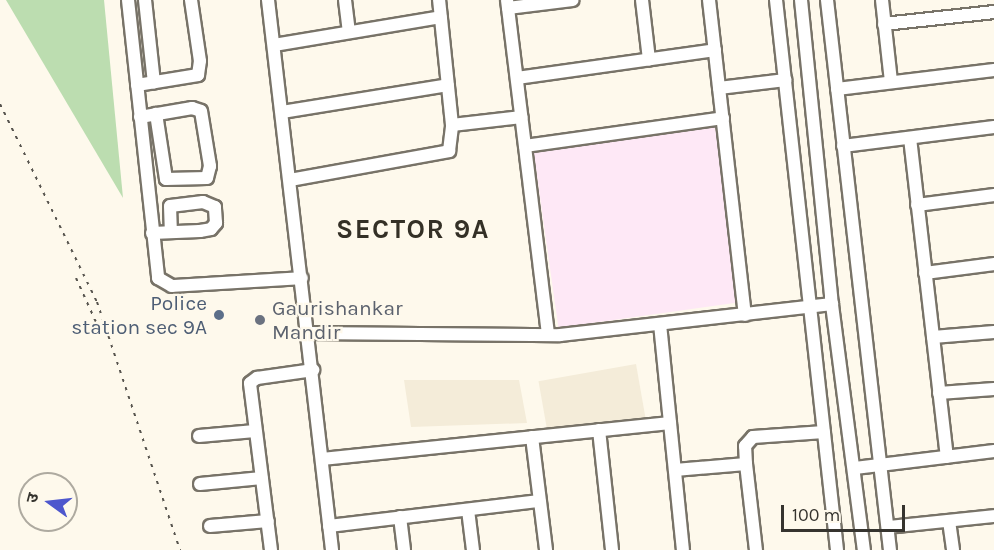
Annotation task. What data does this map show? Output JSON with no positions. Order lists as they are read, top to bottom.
{
  "districts": ["SECTOR 9A"],
  "places": ["Police station sec 9A", "Gaurishankar Mandir"],
  "scale_bar": "100 m",
  "north": "left"
}
